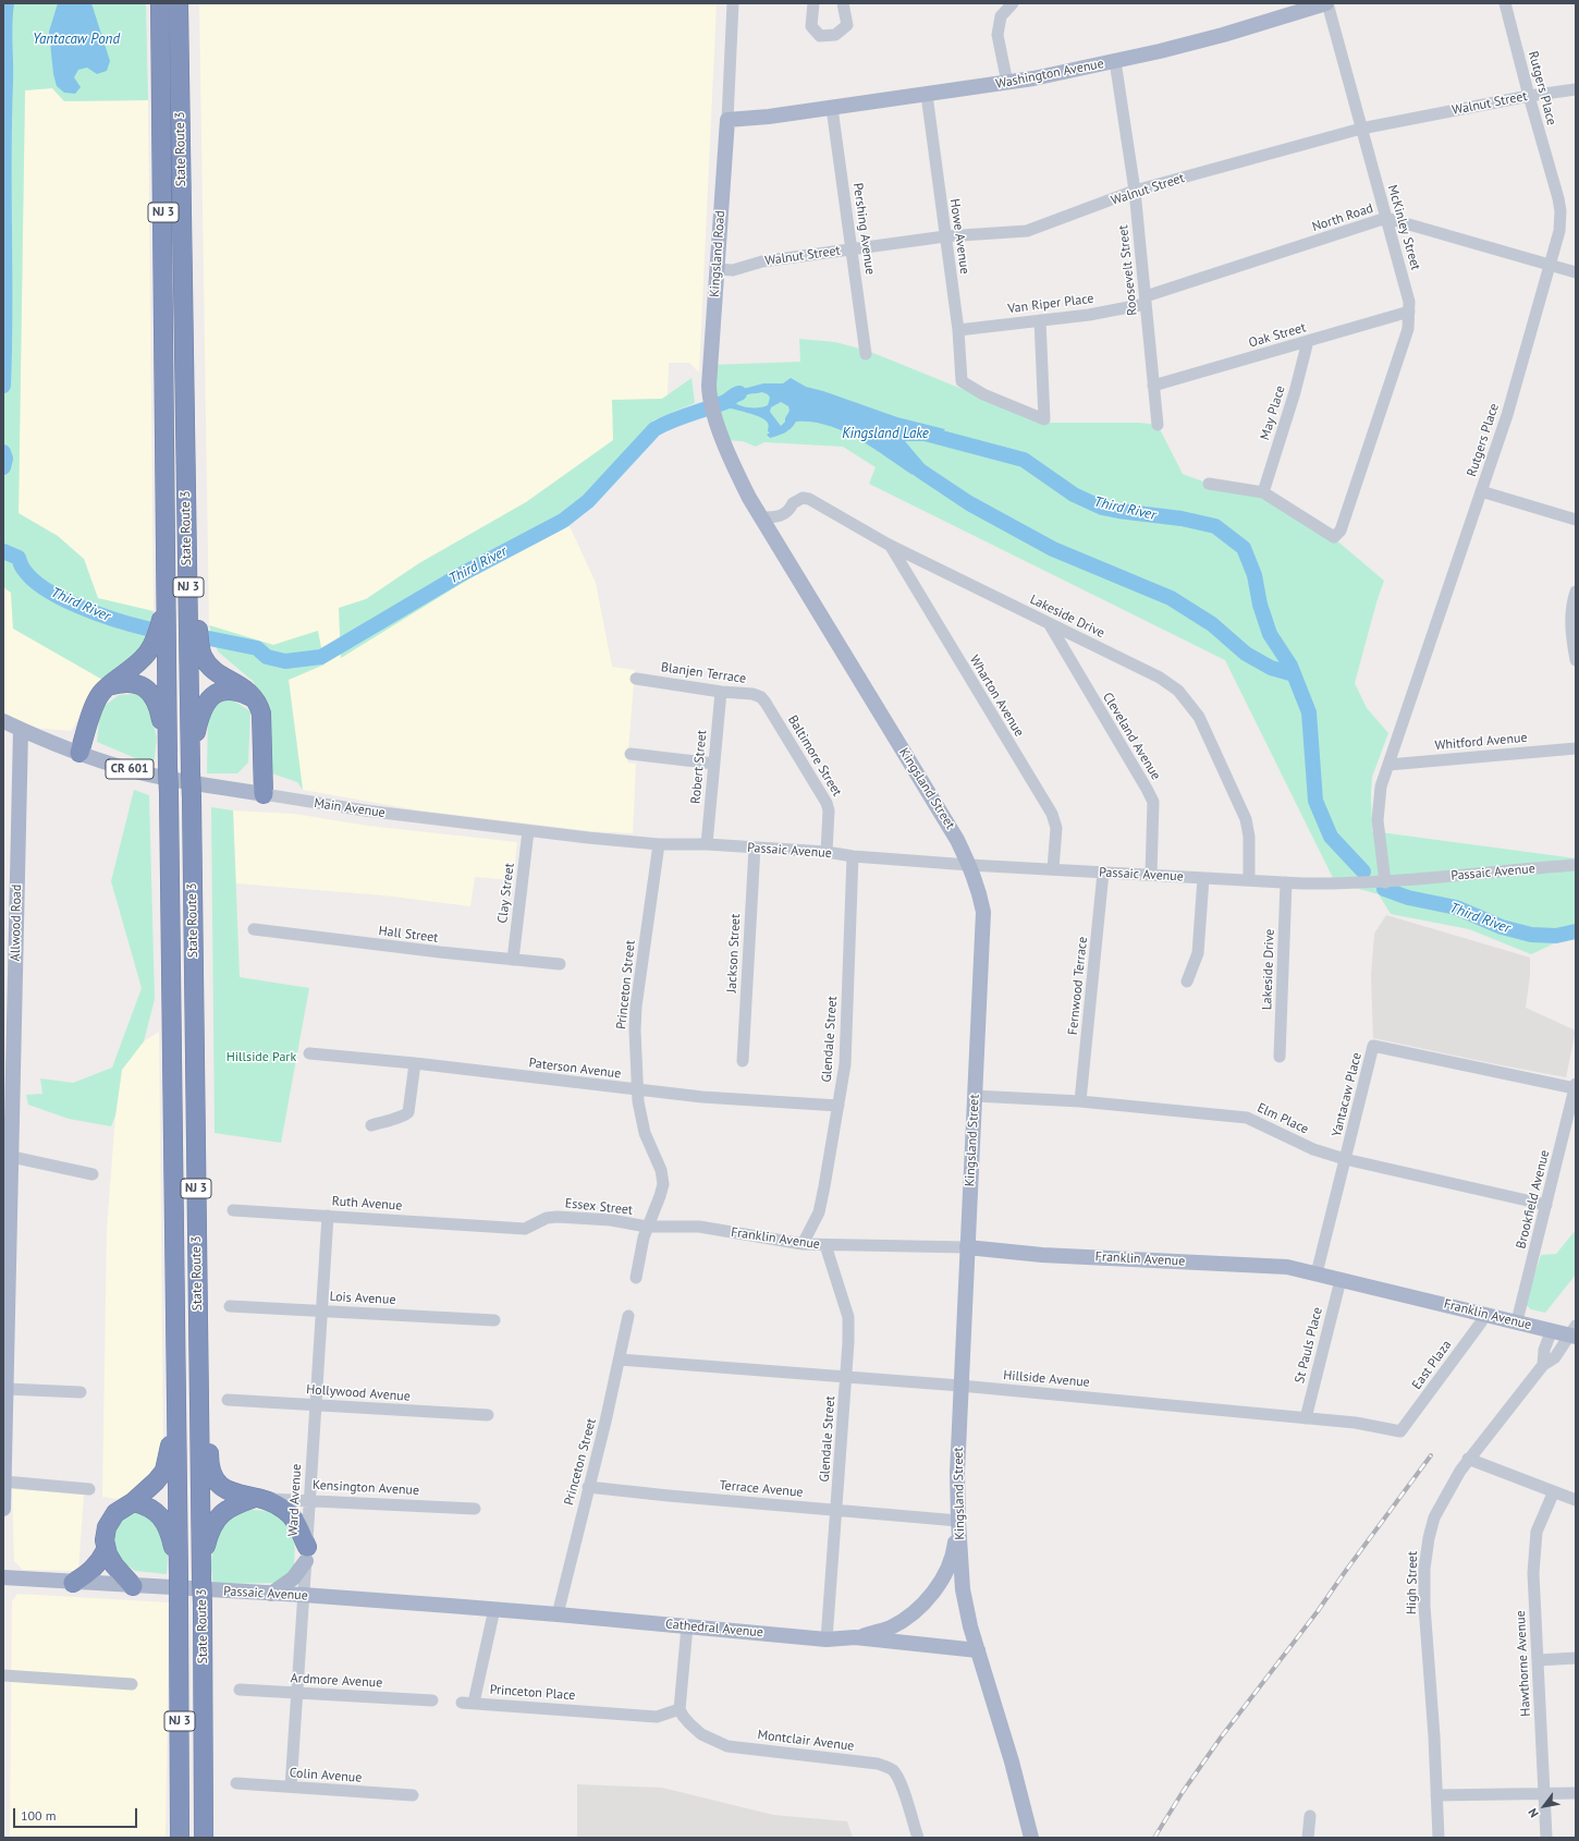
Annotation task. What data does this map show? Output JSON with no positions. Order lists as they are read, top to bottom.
{
  "streets": {
    "highway": ["State Route 3", "NJ 3"],
    "main road": [
      "Washington Avenue",
      "Kingsland Road",
      "CR 601",
      "Kingsland Street",
      "Main Avenue",
      "Passaic Avenue",
      "Allwood Road",
      "Franklin Avenue",
      "Cathedral Avenue"
    ],
    "street": [
      "Rutgers Place",
      "Walnut Street",
      "North Road",
      "McKinley Street",
      "Pershing Avenue",
      "Howe Avenue",
      "Roosevelt Street",
      "Van Riper Place",
      "Oak Street",
      "May Place",
      "Lakeside Drive",
      "Blanjen Terrace",
      "Wharton Avenue",
      "Cleveland Avenue",
      "Whitford Avenue",
      "Baltimore Street",
      "Robert Street",
      "Clay Street",
      "Hall Street",
      "Jackson Street",
      "Princeton Street",
      "Fernwood Terrace",
      "Glendale Street",
      "Paterson Avenue",
      "Yantacaw Place",
      "Elm Place",
      "Brookfield Avenue",
      "Ruth Avenue",
      "Essex Street",
      "Lois Avenue",
      "St Pauls Place",
      "East Plaza",
      "Hillside Avenue",
      "Hollywood Avenue",
      "Kensington Avenue",
      "Terrace Avenue",
      "Ward Avenue",
      "High Street",
      "Hawthorne Avenue",
      "Ardmore Avenue",
      "Princeton Place",
      "Montclair Avenue",
      "Colin Avenue"
    ]
  },
  "crossings": [
    ["Washington Avenue", "McKinley Street"],
    ["Washington Avenue", "Pershing Avenue"],
    ["Washington Avenue", "Howe Avenue"],
    ["Washington Avenue", "Kingsland Road"],
    ["Washington Avenue", "Roosevelt Street"],
    ["Rutgers Place", "Walnut Street"],
    ["Rutgers Place", "North Road"],
    ["Rutgers Place", "Whitford Avenue"],
    ["Rutgers Place", "Passaic Avenue"],
    ["Walnut Street", "McKinley Street"],
    ["Walnut Street", "Pershing Avenue"],
    ["Walnut Street", "Howe Avenue"],
    ["Walnut Street", "Kingsland Road"],
    ["Walnut Street", "Roosevelt Street"],
    ["North Road", "McKinley Street"],
    ["North Road", "Roosevelt Street"],
    ["North Road", "Van Riper Place"],
    ["McKinley Street", "Oak Street"],
    ["McKinley Street", "May Place"],
    ["Howe Avenue", "Van Riper Place"],
    ["Kingsland Road", "Kingsland Street"],
    ["Roosevelt Street", "Van Riper Place"],
    ["Roosevelt Street", "Oak Street"],
    ["Oak Street", "May Place"],
    ["Lakeside Drive", "Wharton Avenue"],
    ["Lakeside Drive", "Cleveland Avenue"],
    ["Lakeside Drive", "Kingsland Street"],
    ["Lakeside Drive", "Passaic Avenue"],
    ["Blanjen Terrace", "Baltimore Street"],
    ["Blanjen Terrace", "Robert Street"],
    ["Wharton Avenue", "Passaic Avenue"],
    ["Cleveland Avenue", "Passaic Avenue"],
    ["Baltimore Street", "Passaic Avenue"],
    ["Robert Street", "Main Avenue"],
    ["Robert Street", "Passaic Avenue"],
    ["Kingsland Street", "Passaic Avenue"],
    ["Kingsland Street", "Elm Place"],
    ["Kingsland Street", "Franklin Avenue"],
    ["Kingsland Street", "Hillside Avenue"],
    ["Kingsland Street", "Terrace Avenue"],
    ["Kingsland Street", "Cathedral Avenue"],
    ["Main Avenue", "Passaic Avenue"],
    ["Main Avenue", "Clay Street"],
    ["Main Avenue", "Allwood Road"],
    ["Main Avenue", "Princeton Street"],
    ["Passaic Avenue", "Jackson Street"],
    ["Passaic Avenue", "Fernwood Terrace"],
    ["Passaic Avenue", "Glendale Street"],
    ["Passaic Avenue", "Ward Avenue"],
    ["Passaic Avenue", "Cathedral Avenue"],
    ["Clay Street", "Hall Street"],
    ["Princeton Street", "Paterson Avenue"],
    ["Princeton Street", "Essex Street"],
    ["Princeton Street", "Hillside Avenue"],
    ["Princeton Street", "Terrace Avenue"],
    ["Princeton Street", "Cathedral Avenue"],
    ["Fernwood Terrace", "Elm Place"],
    ["Glendale Street", "Paterson Avenue"],
    ["Glendale Street", "Franklin Avenue"],
    ["Glendale Street", "Hillside Avenue"],
    ["Glendale Street", "Terrace Avenue"],
    ["Glendale Street", "Cathedral Avenue"],
    ["Yantacaw Place", "Elm Place"],
    ["Yantacaw Place", "Brookfield Avenue"],
    ["Yantacaw Place", "Franklin Avenue"],
    ["Elm Place", "Brookfield Avenue"],
    ["Brookfield Avenue", "Franklin Avenue"],
    ["Ruth Avenue", "Essex Street"],
    ["Ruth Avenue", "Ward Avenue"],
    ["Essex Street", "Franklin Avenue"],
    ["Franklin Avenue", "St Pauls Place"],
    ["Franklin Avenue", "East Plaza"],
    ["Franklin Avenue", "High Street"],
    ["Lois Avenue", "Ward Avenue"],
    ["St Pauls Place", "Hillside Avenue"],
    ["East Plaza", "Hillside Avenue"],
    ["Hollywood Avenue", "Ward Avenue"],
    ["Kensington Avenue", "Ward Avenue"],
    ["Ward Avenue", "Ardmore Avenue"],
    ["Ward Avenue", "Colin Avenue"],
    ["Cathedral Avenue", "Princeton Place"],
    ["Princeton Place", "Montclair Avenue"]
  ],
  "water": ["Yantacaw Pond", "Kingsland Lake", "Third River"],
  "parks": ["Hillside Park"],
  "scale_bar": "100 m",
  "north": "bottom left"
}
